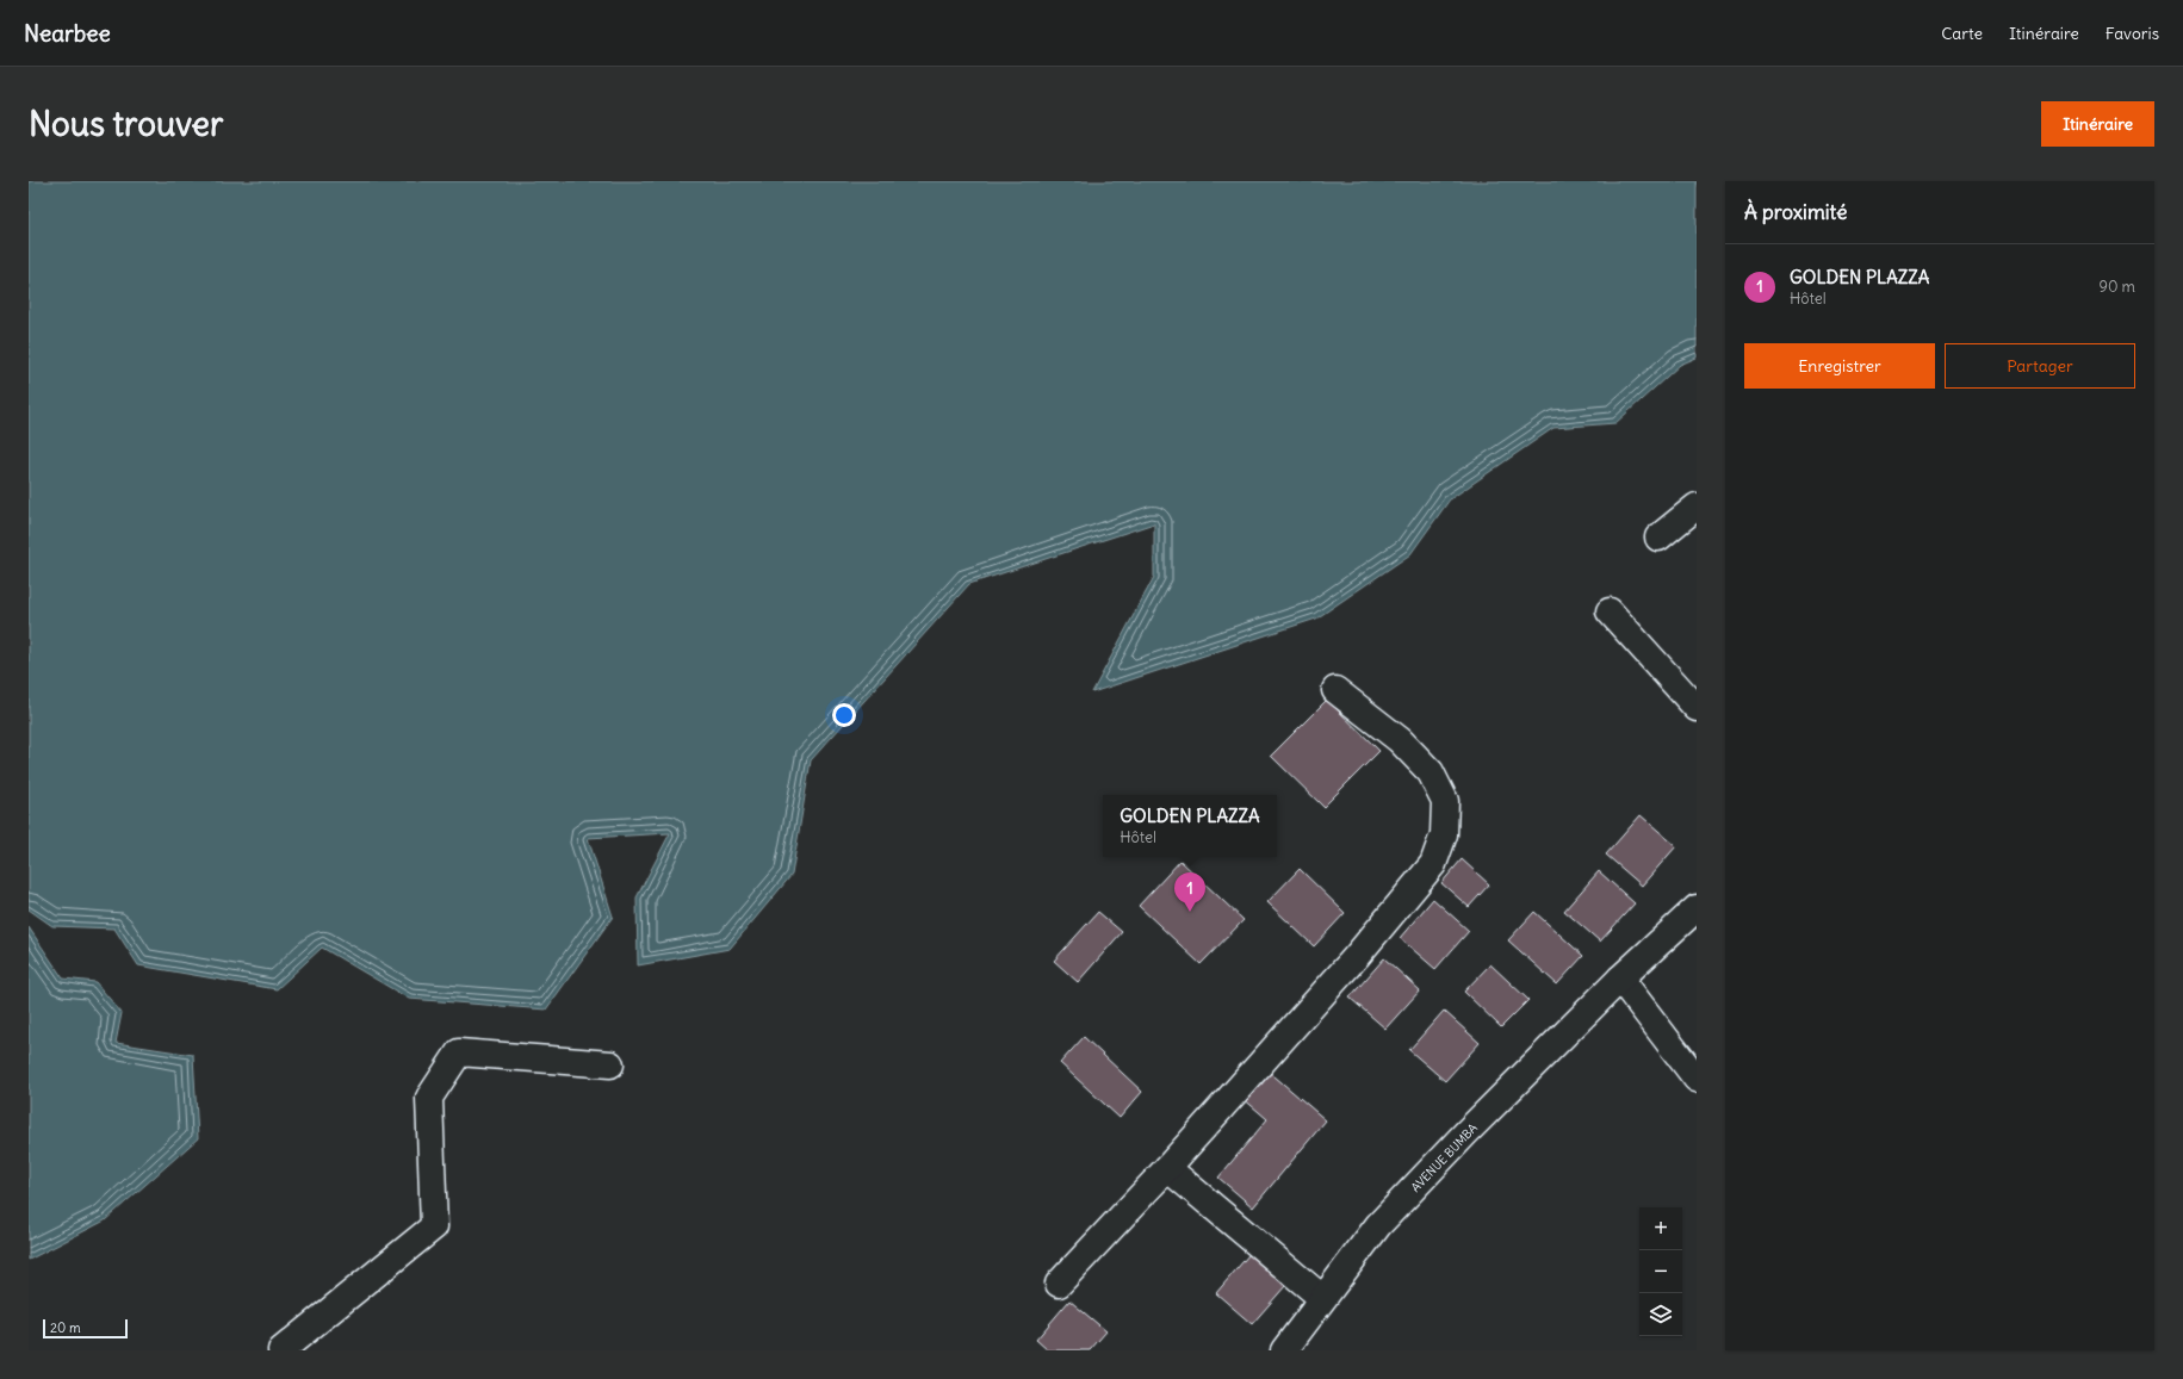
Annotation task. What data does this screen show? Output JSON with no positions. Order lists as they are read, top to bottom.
{
  "streets": {
    "street": ["AVENUE BUMBA"]
  },
  "scale_bar": "20 m",
  "page": {
    "header": "Nearbee",
    "nav": ["Carte", "Itinéraire", "Favoris"],
    "buttons": [
      "Itinéraire",
      ["Enregistrer", "Partager"]
    ],
    "title": "Nous trouver",
    "heading": "À proximité",
    "list": [
      {
        "mark": "1",
        "name": "GOLDEN PLAZZA",
        "note": "Hôtel",
        "value": "90 m"
      }
    ],
    "popup": ["GOLDEN PLAZZA", "Hôtel"],
    "pins": "1",
    "map_buttons": ["+", "−"],
    "scale": "20 m"
  }
}
